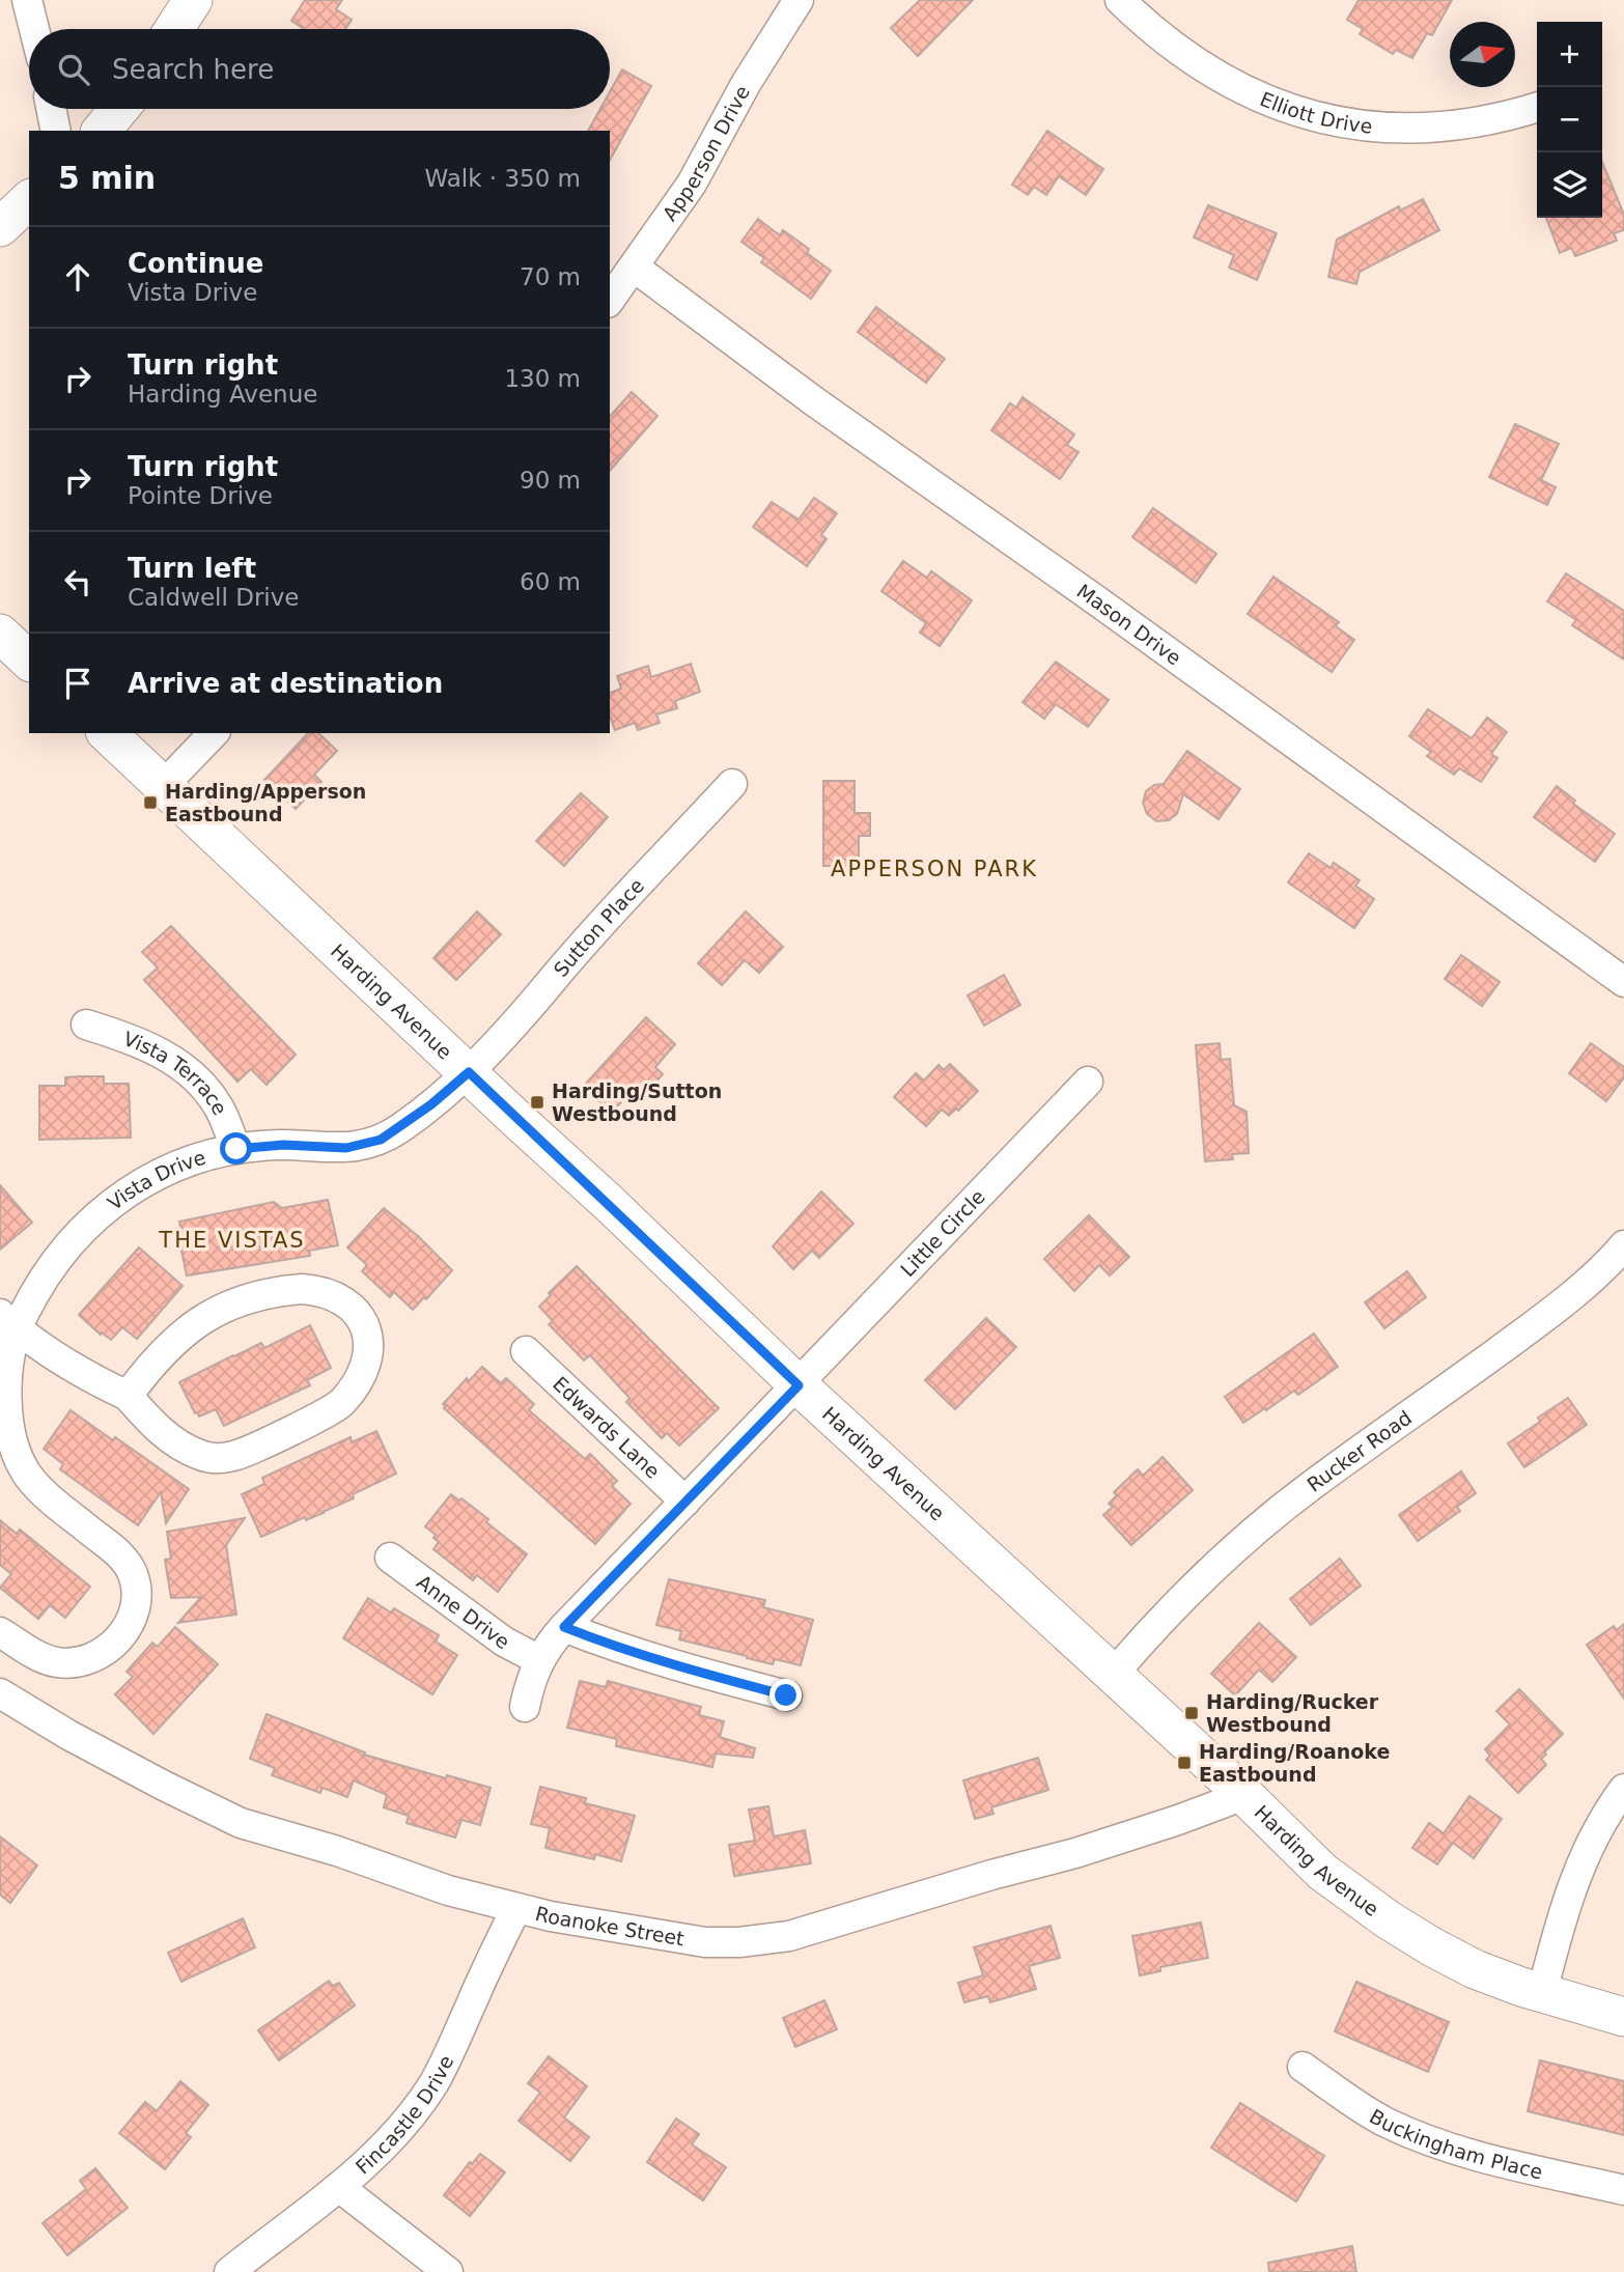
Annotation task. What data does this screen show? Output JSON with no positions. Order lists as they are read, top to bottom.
{
  "streets": {
    "main road": ["Harding Avenue"],
    "street": [
      "Elliott Drive",
      "Apperson Drive",
      "Mason Drive",
      "Sutton Place",
      "Vista Terrace",
      "Vista Drive",
      "Little Circle",
      "Edwards Lane",
      "Rucker Road",
      "Anne Drive",
      "Roanoke Street",
      "Fincastle Drive",
      "Buckingham Place"
    ]
  },
  "crossings": [
    ["Apperson Drive", "Mason Drive"],
    ["Sutton Place", "Harding Avenue"],
    ["Sutton Place", "Vista Drive"],
    ["Harding Avenue", "Vista Drive"],
    ["Harding Avenue", "Little Circle"],
    ["Harding Avenue", "Rucker Road"],
    ["Harding Avenue", "Roanoke Street"],
    ["Vista Terrace", "Vista Drive"],
    ["Little Circle", "Edwards Lane"],
    ["Little Circle", "Anne Drive"],
    ["Roanoke Street", "Fincastle Drive"]
  ],
  "districts": ["APPERSON PARK", "THE VISTAS"],
  "places": {
    "transit": [
      "Harding/Apperson Eastbound",
      "Harding/Sutton Westbound",
      "Harding/Rucker Westbound",
      "Harding/Roanoke Eastbound"
    ]
  },
  "north": "right",
  "page": {
    "map_buttons": ["+", "−"],
    "search": "Search here",
    "heading": ["5 min", "Walk · 350 m"],
    "list": [
      ["Continue", "Vista Drive", "70 m"],
      ["Turn right", "Harding Avenue", "130 m"],
      ["Turn right", "Pointe Drive", "90 m"],
      ["Turn left", "Caldwell Drive", "60 m"],
      "Arrive at destination"
    ]
  }
}
